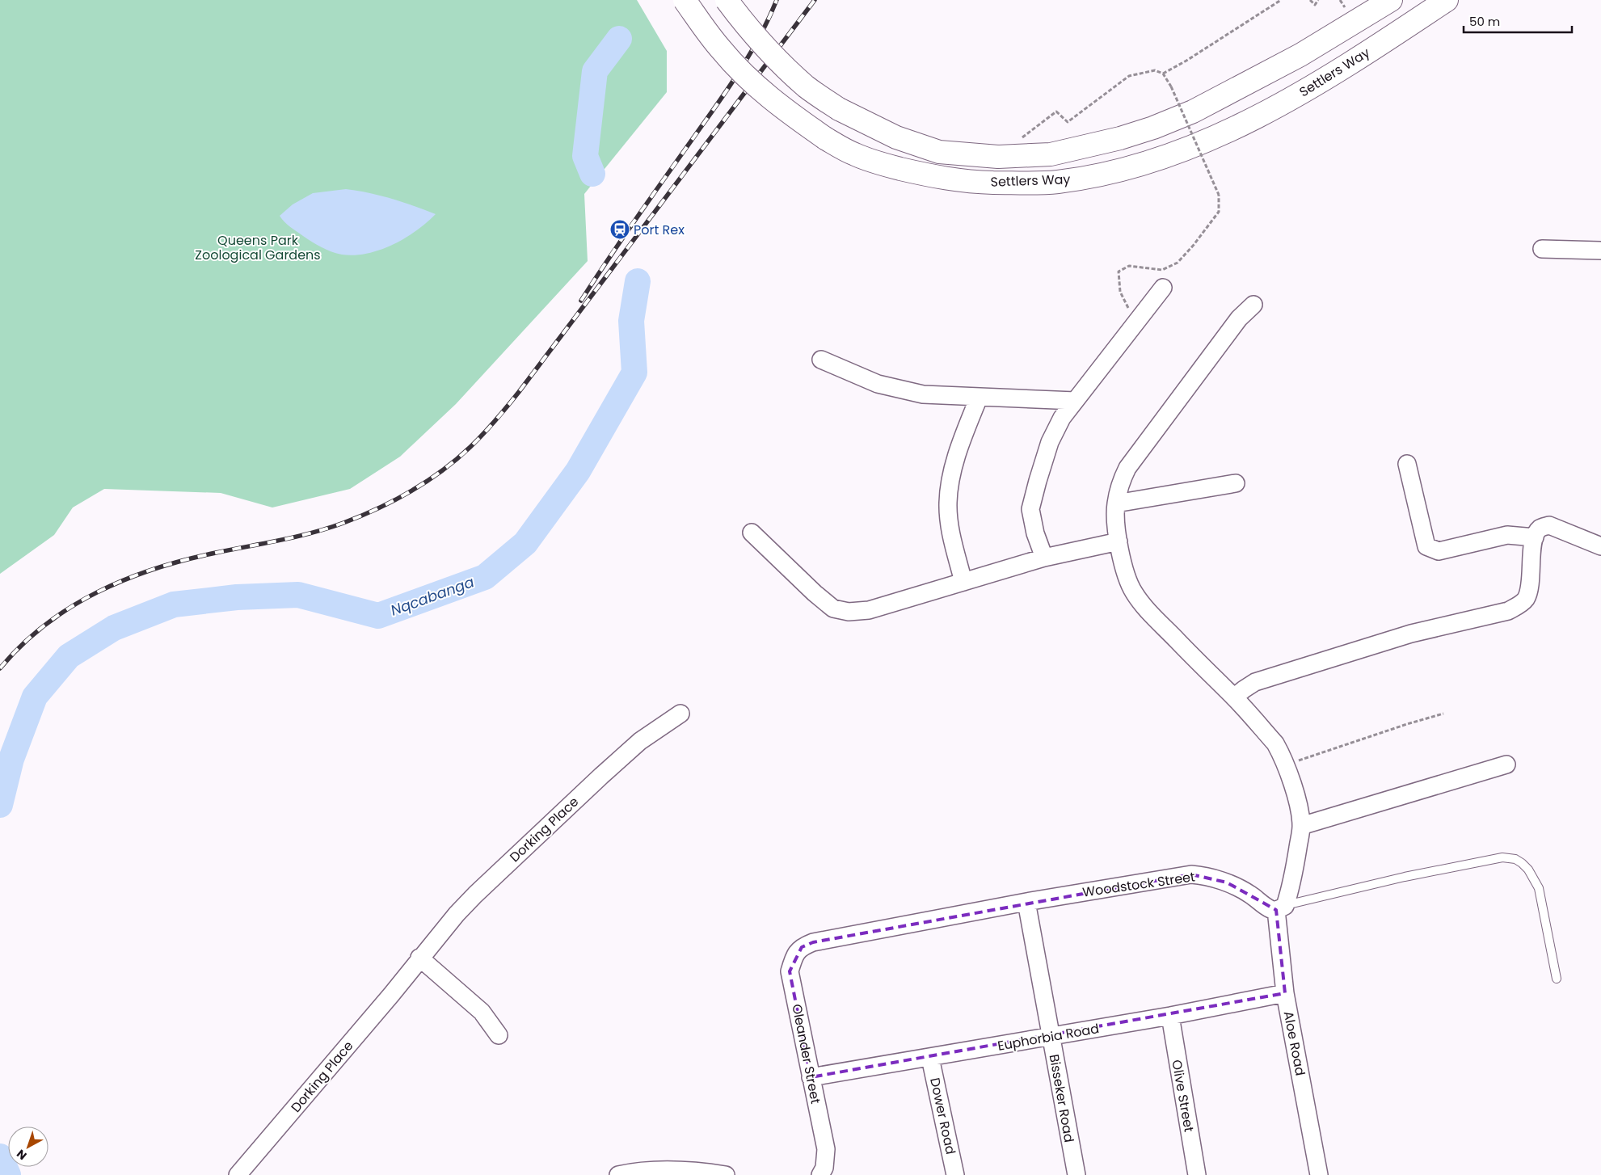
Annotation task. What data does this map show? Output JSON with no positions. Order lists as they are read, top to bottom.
{
  "streets": {
    "main road": ["Settlers Way"],
    "street": [
      "Dorking Place",
      "Woodstock Street",
      "Euphorbia Road",
      "Aloe Road",
      "Oleander Street",
      "Olive Street",
      "Bisseker Road",
      "Dower Road"
    ]
  },
  "crossings": [
    ["Woodstock Street", "Aloe Road"],
    ["Woodstock Street", "Oleander Street"],
    ["Woodstock Street", "Bisseker Road"],
    ["Euphorbia Road", "Aloe Road"],
    ["Euphorbia Road", "Oleander Street"],
    ["Euphorbia Road", "Olive Street"],
    ["Euphorbia Road", "Bisseker Road"],
    ["Euphorbia Road", "Dower Road"]
  ],
  "water": ["Nqcabanga"],
  "parks": ["Queens Park Zoological Gardens"],
  "places": {
    "station": ["Port Rex"]
  },
  "scale_bar": "50 m",
  "north": "bottom left"
}
